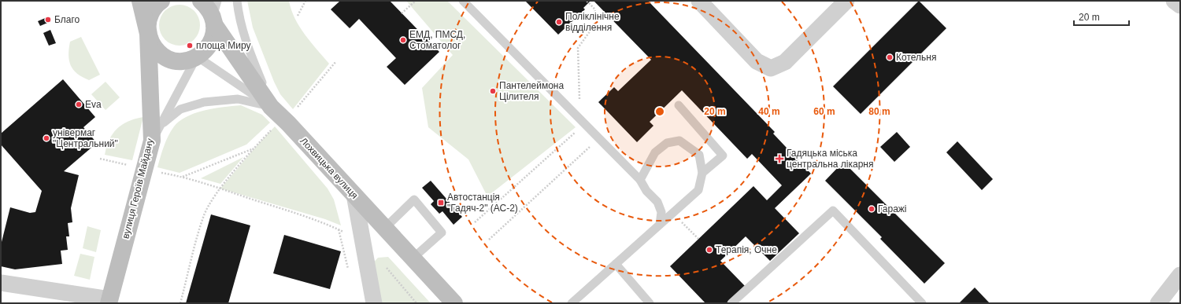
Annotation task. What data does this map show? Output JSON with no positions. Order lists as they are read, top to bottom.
{
  "streets": {
    "street": ["Лохвицька вулиця", "вулиця Героїв Майдану"]
  },
  "places": {
    "other": [
      "Благо",
      "Поліклінічне відділення",
      "ЕМД, ПМСД, Стоматолог",
      "площа Миру",
      "Котельня",
      "Пантелеймона Цілителя",
      "Eva",
      "універмаг \"Центральний\"",
      "Гаражі",
      "Терапія, Очне"
    ],
    "health": ["Гадяцька міська центральна лікарня"],
    "transit": ["Автостанція \"Гадяч-2\" (АС-2)"]
  },
  "scale_bar": "20 m",
  "rings": [
    "20 m",
    "40 m",
    "60 m",
    "80 m"
  ]
}
